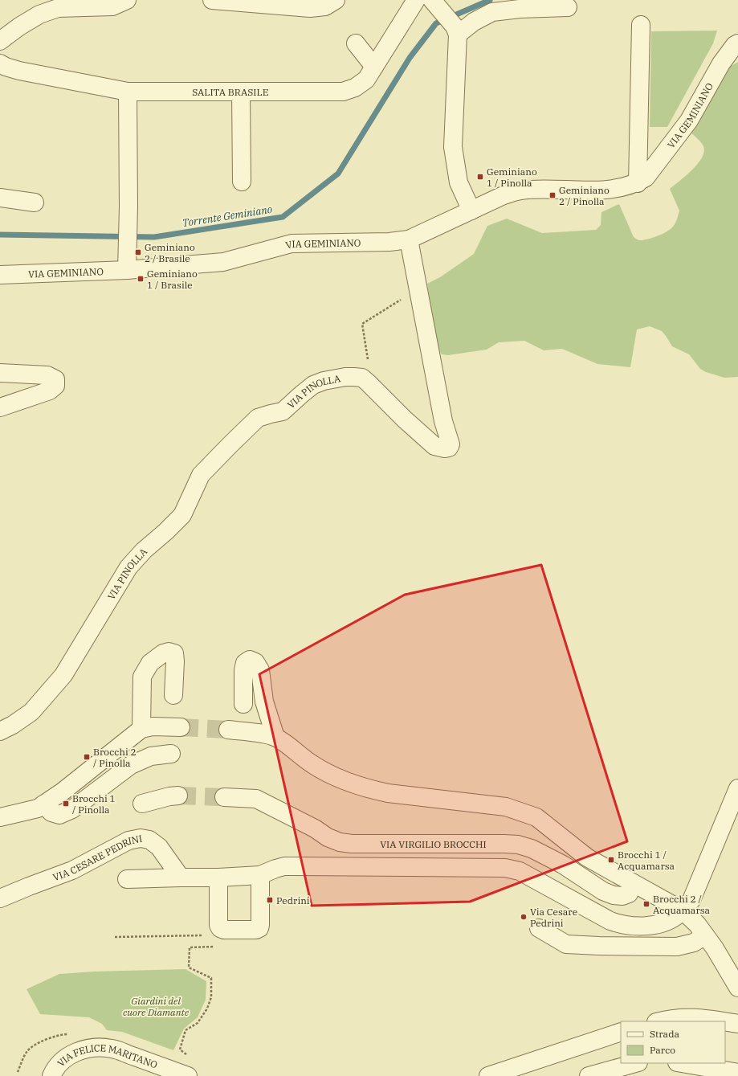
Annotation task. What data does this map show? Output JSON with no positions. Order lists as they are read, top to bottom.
{
  "streets": {
    "street": [
      "SALITA BRASILE",
      "VIA GEMINIANO",
      "VIA PINOLLA",
      "VIA VIRGILIO BROCCHI",
      "VIA CESARE PEDRINI",
      "VIA FELICE MARITANO"
    ]
  },
  "crossings": [
    ["VIA GEMINIANO", "VIA PINOLLA"]
  ],
  "water": ["Torrente Geminiano"],
  "parks": ["Giardini del cuore Diamante"],
  "places": {
    "transit": [
      "Geminiano 1 / Pinolla",
      "Geminiano 2 / Pinolla",
      "Geminiano 2 / Brasile",
      "Geminiano 1 / Brasile",
      "Brocchi 2 / Pinolla",
      "Brocchi 1 / Pinolla",
      "Brocchi 1 / Acquamarsa",
      "Pedrini",
      "Brocchi 2 / Acquamarsa"
    ],
    "other": ["Via Cesare Pedrini"]
  },
  "legend": ["Strada", "Parco"]
}
